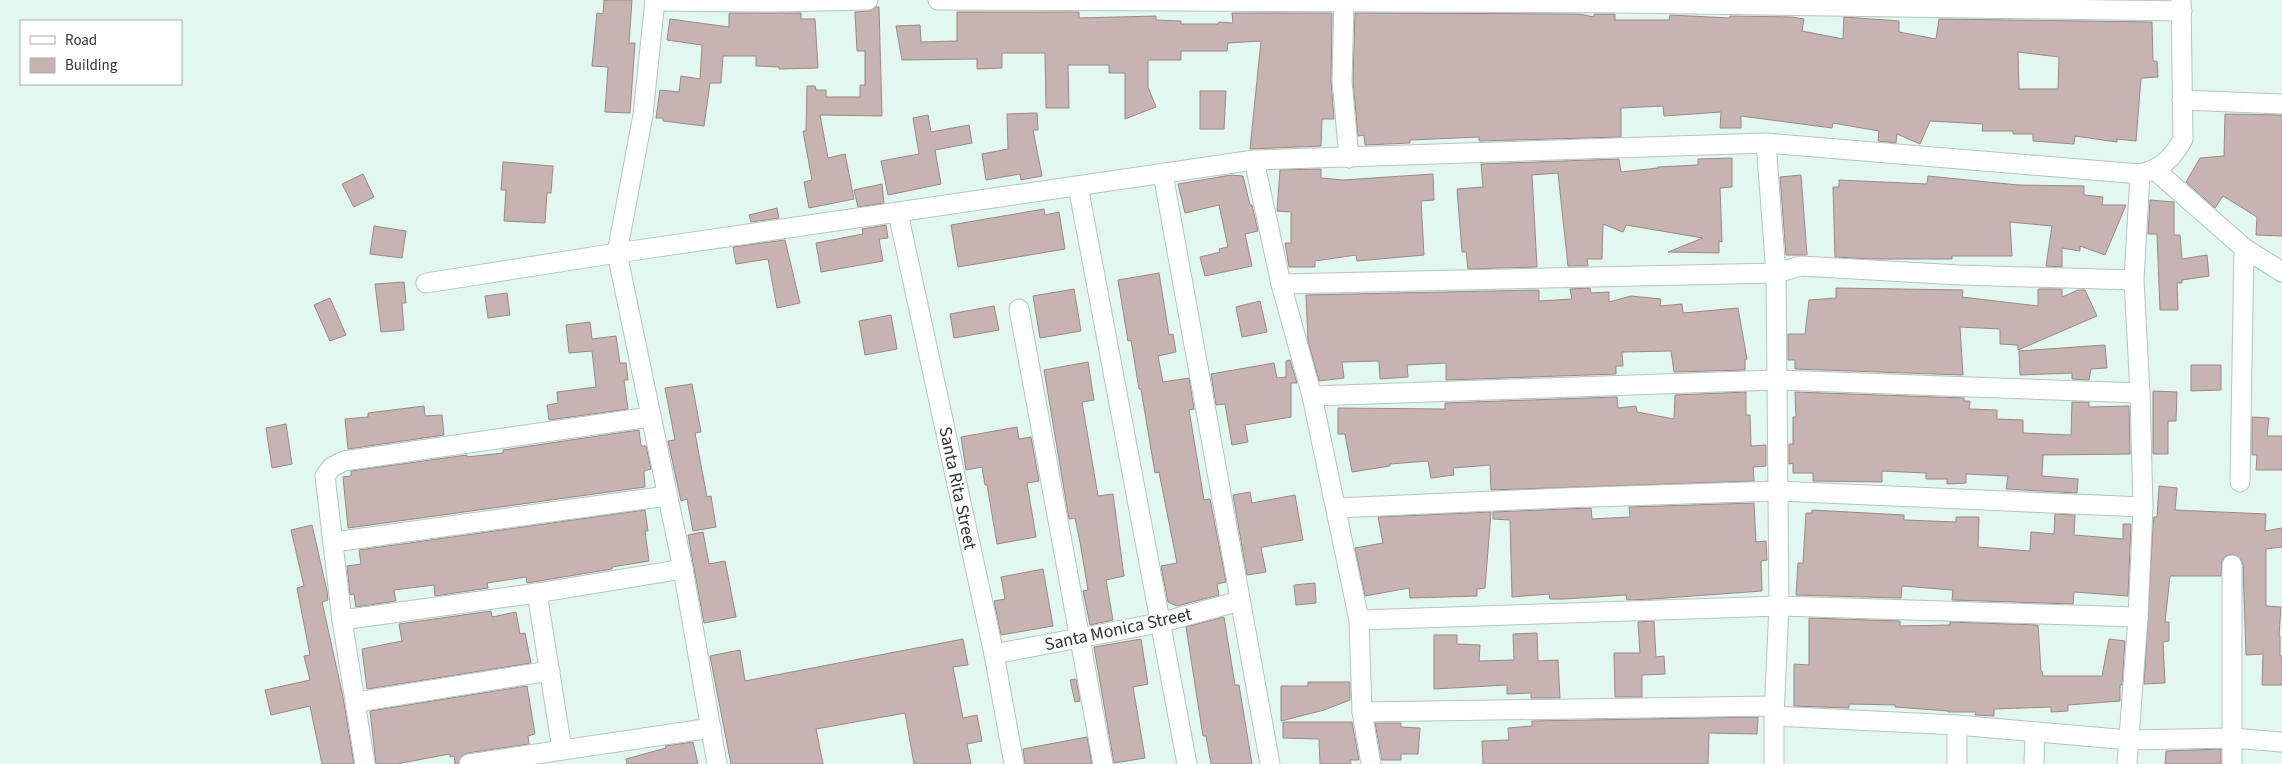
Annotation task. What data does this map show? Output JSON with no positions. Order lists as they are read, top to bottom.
{
  "streets": {
    "street": ["Santa Rita Street", "Santa Monica Street"]
  },
  "crossings": [
    ["Santa Rita Street", "Santa Monica Street"]
  ],
  "legend": ["Road", "Building"]
}
